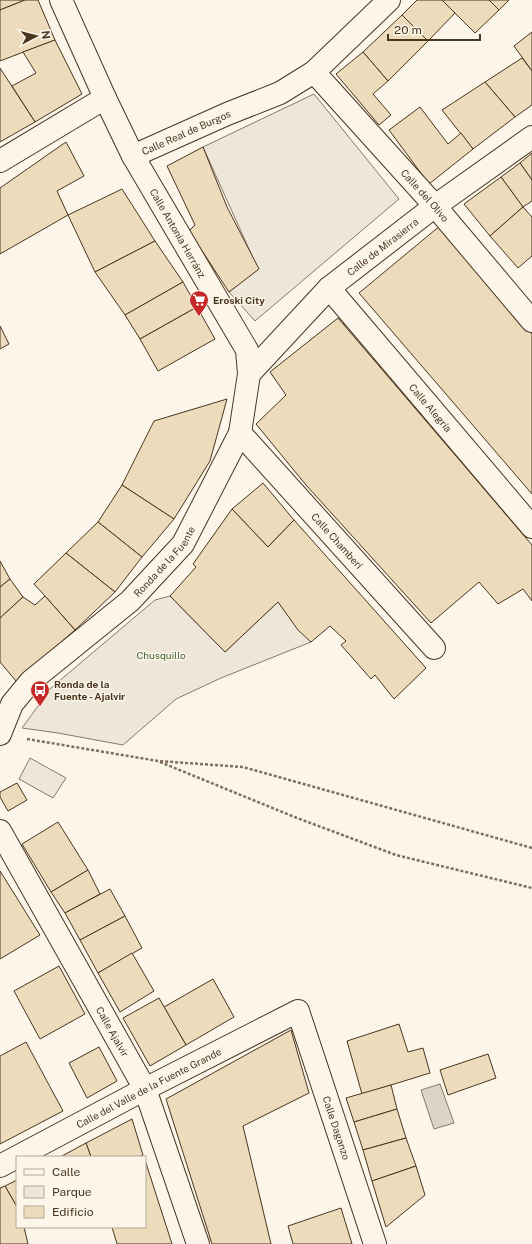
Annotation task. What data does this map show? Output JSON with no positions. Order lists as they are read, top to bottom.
{
  "streets": {
    "street": [
      "Calle Real de Burgos",
      "Calle del Olivo",
      "Calle Antonia Herránz",
      "Calle de Mirasierra",
      "Calle Alegría",
      "Calle Chamberí",
      "Ronda de la Fuente",
      "Calle Ajalvir",
      "Calle del Valle de la Fuente Grande",
      "Calle Daganzo"
    ]
  },
  "crossings": [
    ["Calle Real de Burgos", "Calle del Olivo"],
    ["Calle Real de Burgos", "Calle Antonia Herránz"],
    ["Calle del Olivo", "Calle de Mirasierra"],
    ["Calle Antonia Herránz", "Calle de Mirasierra"],
    ["Calle Antonia Herránz", "Ronda de la Fuente"],
    ["Calle de Mirasierra", "Calle Alegría"],
    ["Calle de Mirasierra", "Ronda de la Fuente"],
    ["Calle Chamberí", "Ronda de la Fuente"],
    ["Calle Ajalvir", "Calle del Valle de la Fuente Grande"],
    ["Calle del Valle de la Fuente Grande", "Calle Daganzo"]
  ],
  "parks": ["Chusquillo"],
  "places": {
    "supermarket": ["Eroski City"],
    "bus stop": ["Ronda de la Fuente - Ajalvir"]
  },
  "legend": ["Calle", "Parque", "Edificio"],
  "scale_bar": "20 m",
  "north": "right"
}
